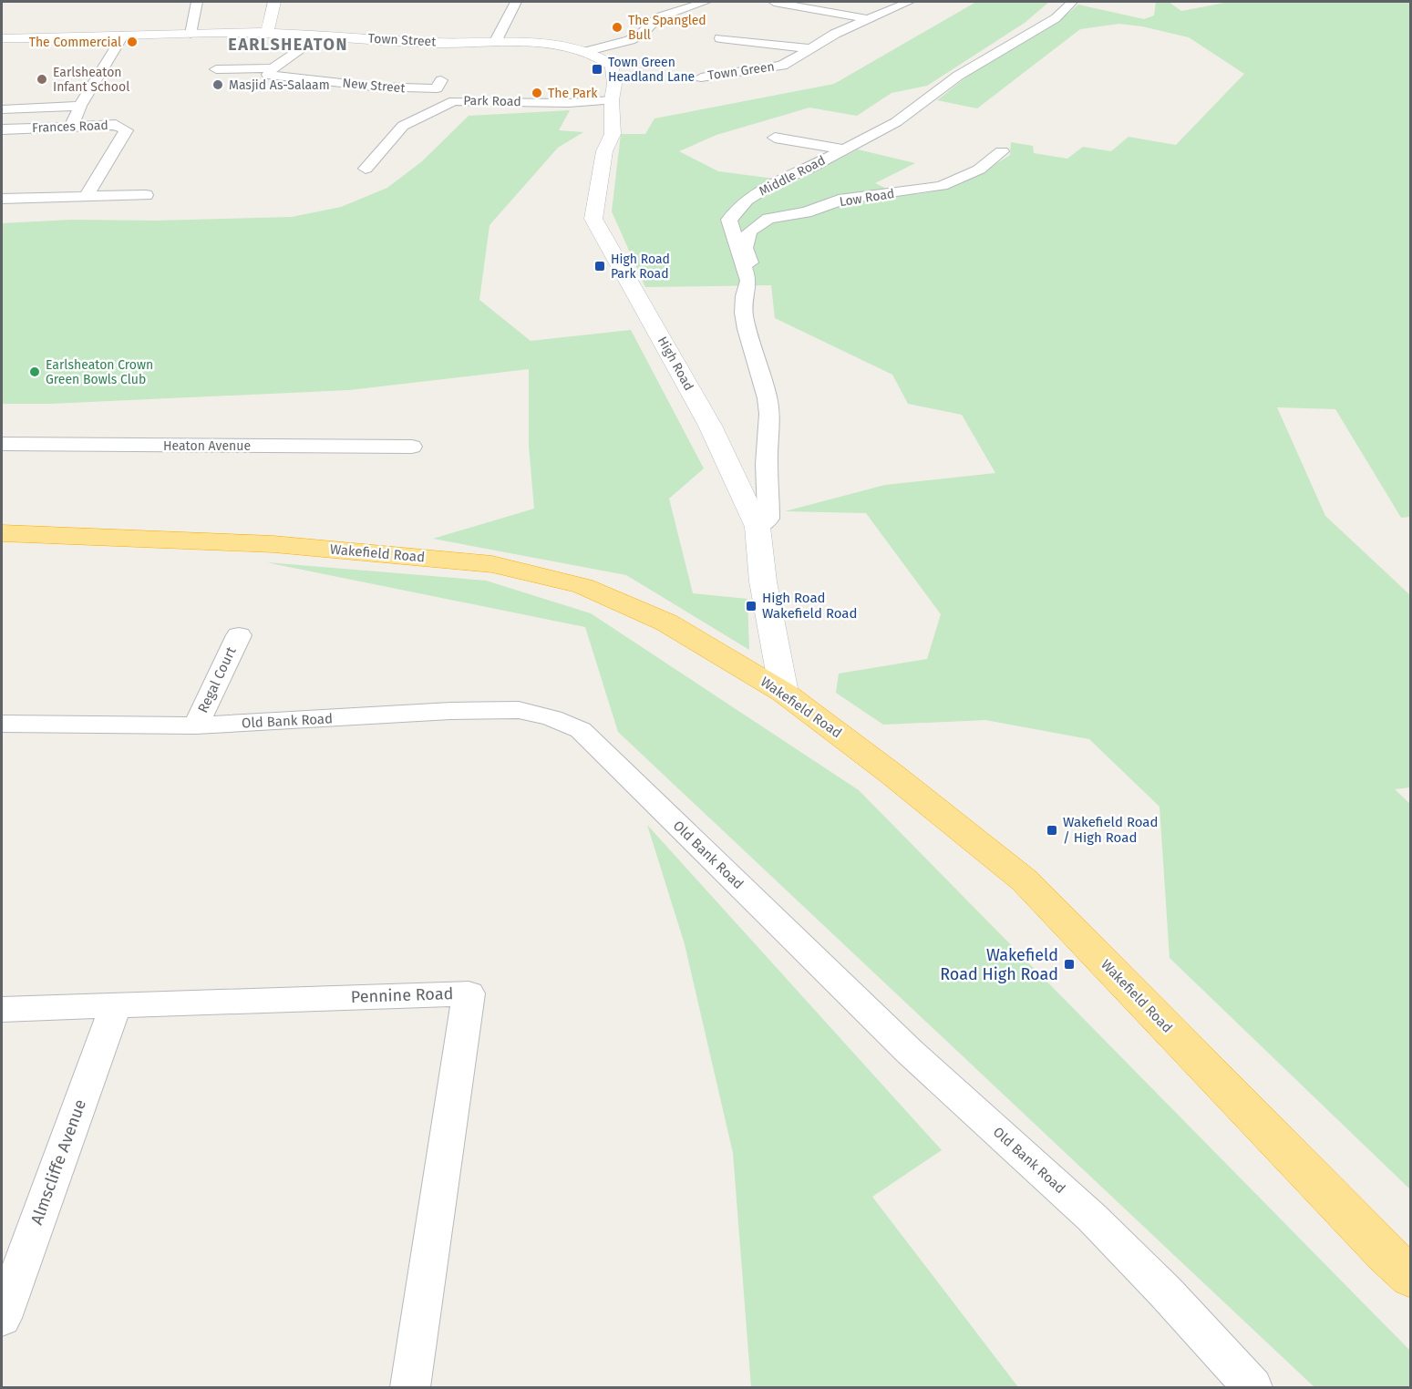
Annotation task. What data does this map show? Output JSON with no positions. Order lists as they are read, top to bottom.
{
  "streets": {
    "highway": ["Wakefield Road"],
    "street": [
      "Town Street",
      "Town Green",
      "New Street",
      "Park Road",
      "Frances Road",
      "Middle Road",
      "Low Road",
      "High Road",
      "Heaton Avenue",
      "Regal Court",
      "Old Bank Road",
      "Pennine Road",
      "Almscliffe Avenue"
    ]
  },
  "crossings": [
    ["Town Street", "High Road"],
    ["Park Road", "High Road"],
    ["Middle Road", "Low Road"],
    ["Middle Road", "High Road"],
    ["High Road", "Wakefield Road"],
    ["Regal Court", "Old Bank Road"],
    ["Pennine Road", "Almscliffe Avenue"]
  ],
  "districts": ["EARLSHEATON"],
  "places": {
    "other": [
      "The Spangled Bull",
      "The Commercial",
      "Earlsheaton Infant School",
      "Masjid As-Salaam",
      "The Park",
      "Earlsheaton Crown Green Bowls Club"
    ],
    "transit": [
      "Town Green Headland Lane",
      "High Road Park Road",
      "High Road Wakefield Road",
      "Wakefield Road / High Road",
      "Wakefield Road High Road"
    ]
  }
}
